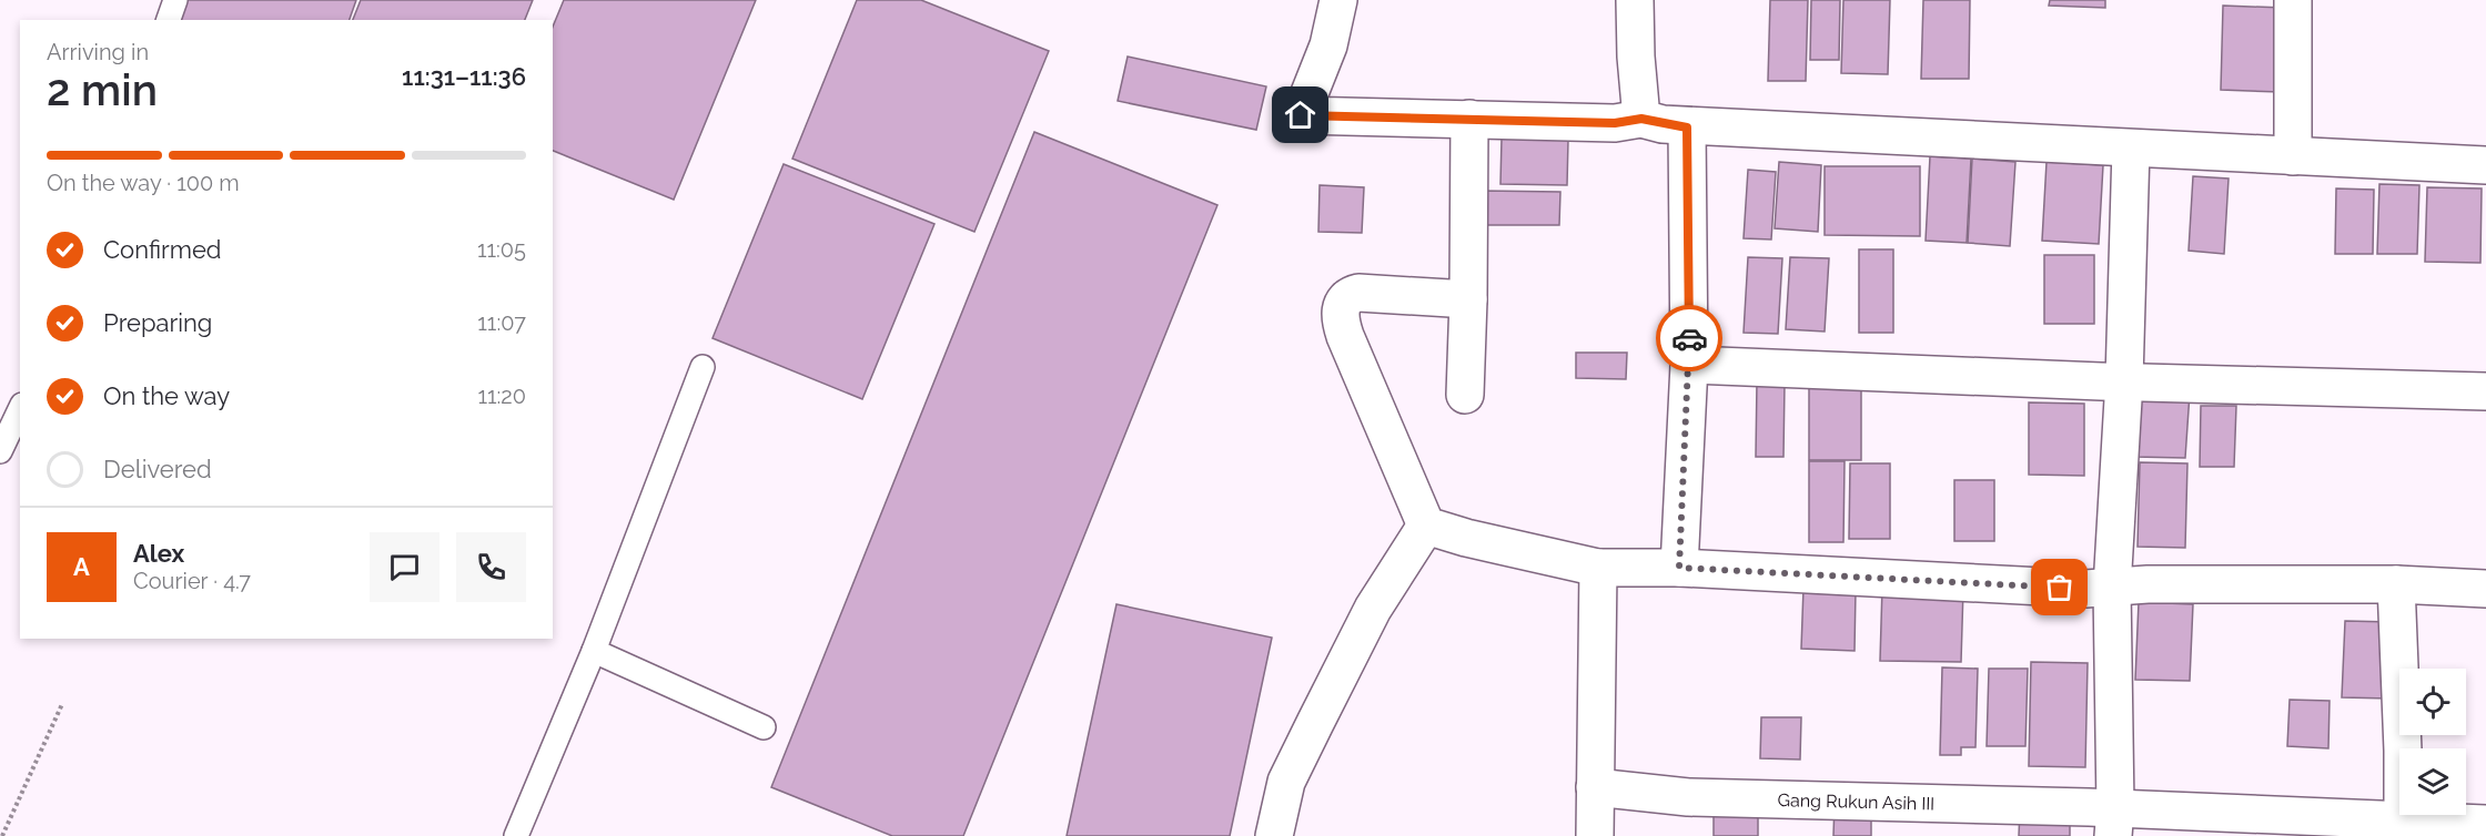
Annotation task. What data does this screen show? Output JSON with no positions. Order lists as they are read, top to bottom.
{
  "streets": {
    "street": ["Gang Rukun Asih III"]
  },
  "page": {
    "heading": ["2 min", "Arriving in", "11:31–11:36"],
    "panel": ["Alex", "Courier · 4.7"],
    "bar": "On the way · 100 m",
    "list": [
      ["Confirmed", "11:05"],
      ["Preparing", "11:07"],
      ["On the way", "11:20"],
      "Delivered"
    ],
    "round": "A"
  }
}
